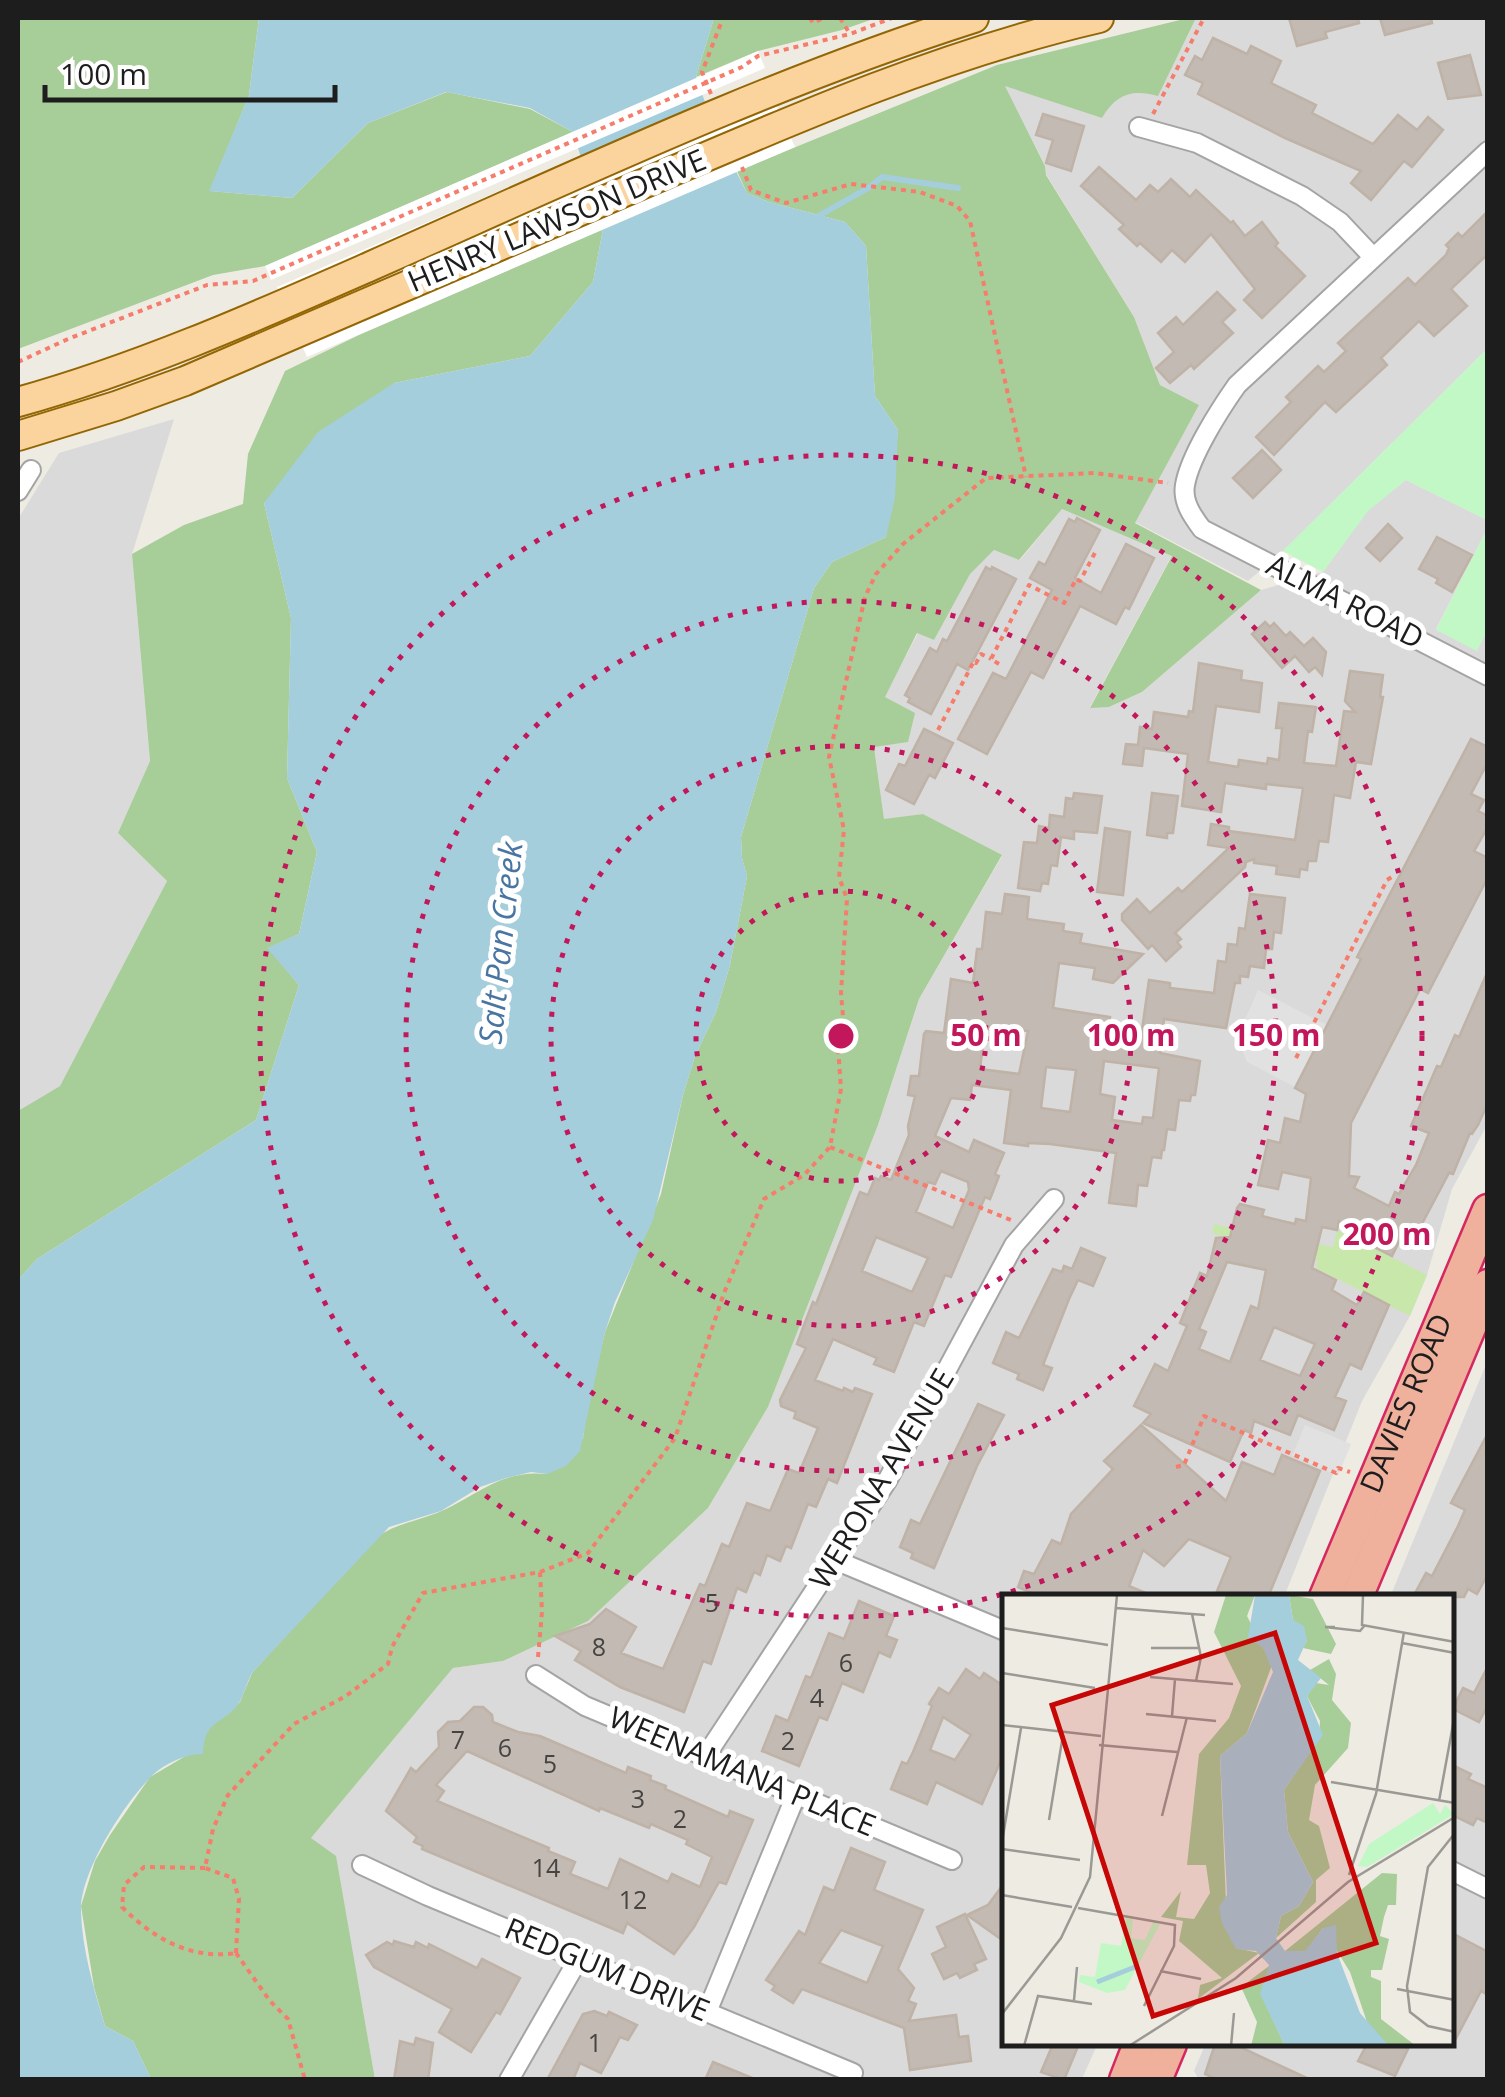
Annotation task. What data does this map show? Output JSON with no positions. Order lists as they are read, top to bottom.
{
  "streets": {
    "highway": ["DAVIES ROAD"],
    "main road": ["HENRY LAWSON DRIVE"],
    "street": [
      "ALMA ROAD",
      "WERONA AVENUE",
      "WEENAMANA PLACE",
      "REDGUM DRIVE"
    ]
  },
  "crossings": [
    ["WERONA AVENUE", "WEENAMANA PLACE"]
  ],
  "water": ["Salt Pan Creek"],
  "house_numbers": [
    "5",
    "8",
    "6",
    "4",
    "7",
    "2",
    "6",
    "5",
    "3",
    "2",
    "14",
    "12",
    "1"
  ],
  "scale_bar": "100 m",
  "rings": [
    "50 m",
    "100 m",
    "150 m",
    "200 m"
  ]
}
